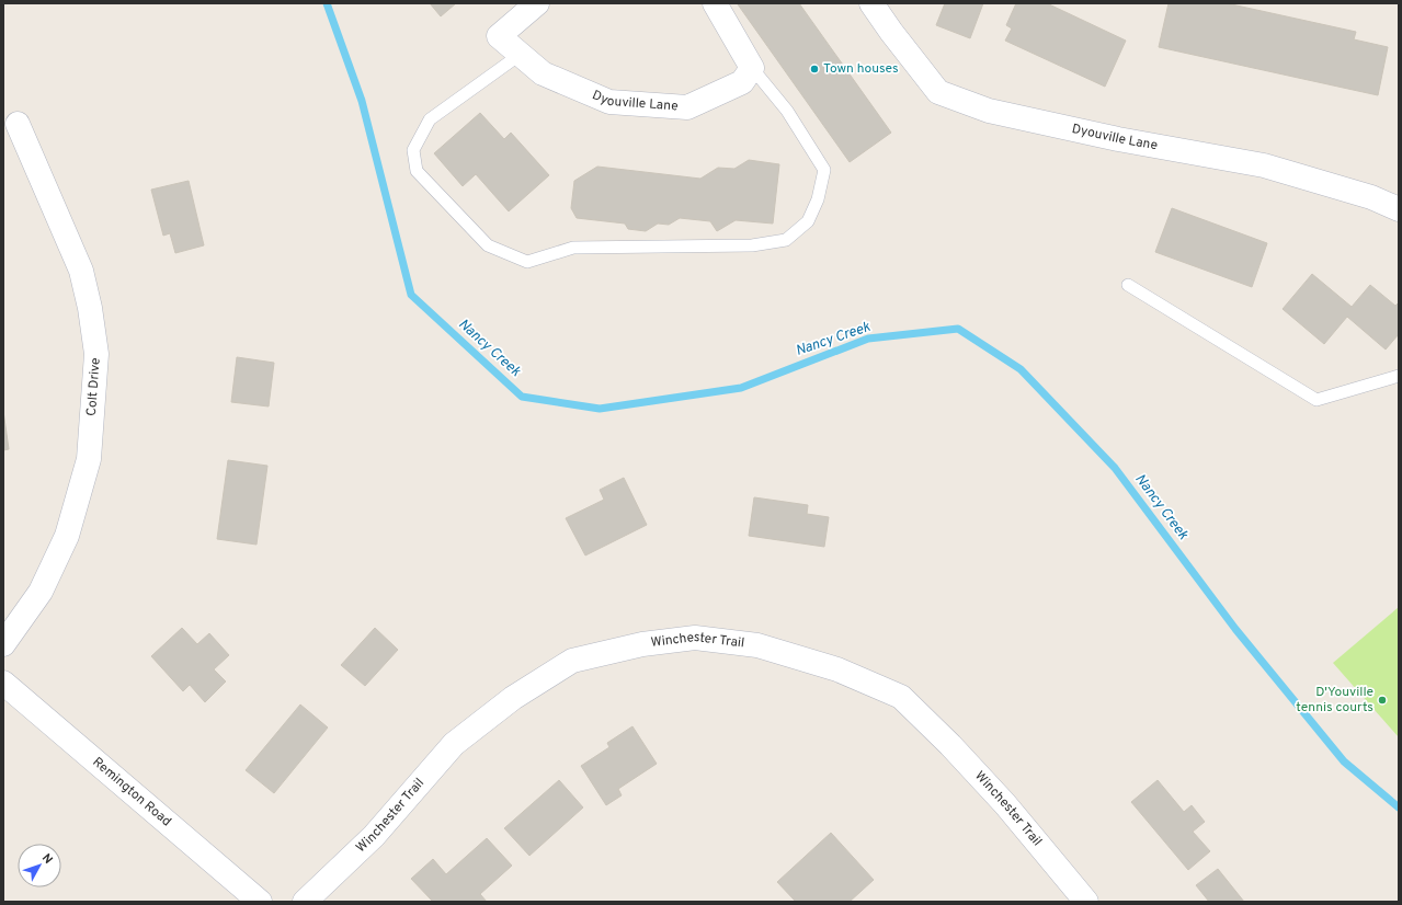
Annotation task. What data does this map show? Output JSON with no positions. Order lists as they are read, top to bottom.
{
  "streets": {
    "street": [
      "Dyouville Lane",
      "Colt Drive",
      "Winchester Trail",
      "Remington Road"
    ]
  },
  "water": ["Nancy Creek"],
  "places": ["Town houses", "D'Youville tennis courts"],
  "north": "top right"
}
